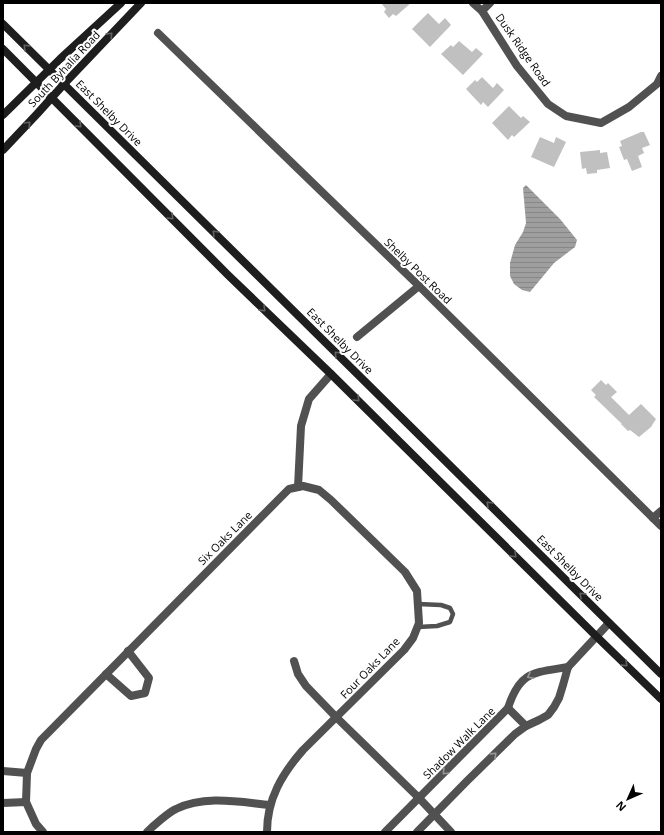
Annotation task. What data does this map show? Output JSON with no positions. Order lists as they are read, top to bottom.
{
  "streets": {
    "main road": ["South Byhalia Road", "East Shelby Drive"],
    "street": [
      "Dusk Ridge Road",
      "Shelby Post Road",
      "Six Oaks Lane",
      "Four Oaks Lane",
      "Shadow Walk Lane"
    ]
  },
  "crossings": [
    ["South Byhalia Road", "East Shelby Drive"],
    ["Six Oaks Lane", "Four Oaks Lane"]
  ],
  "north": "bottom left"
}
